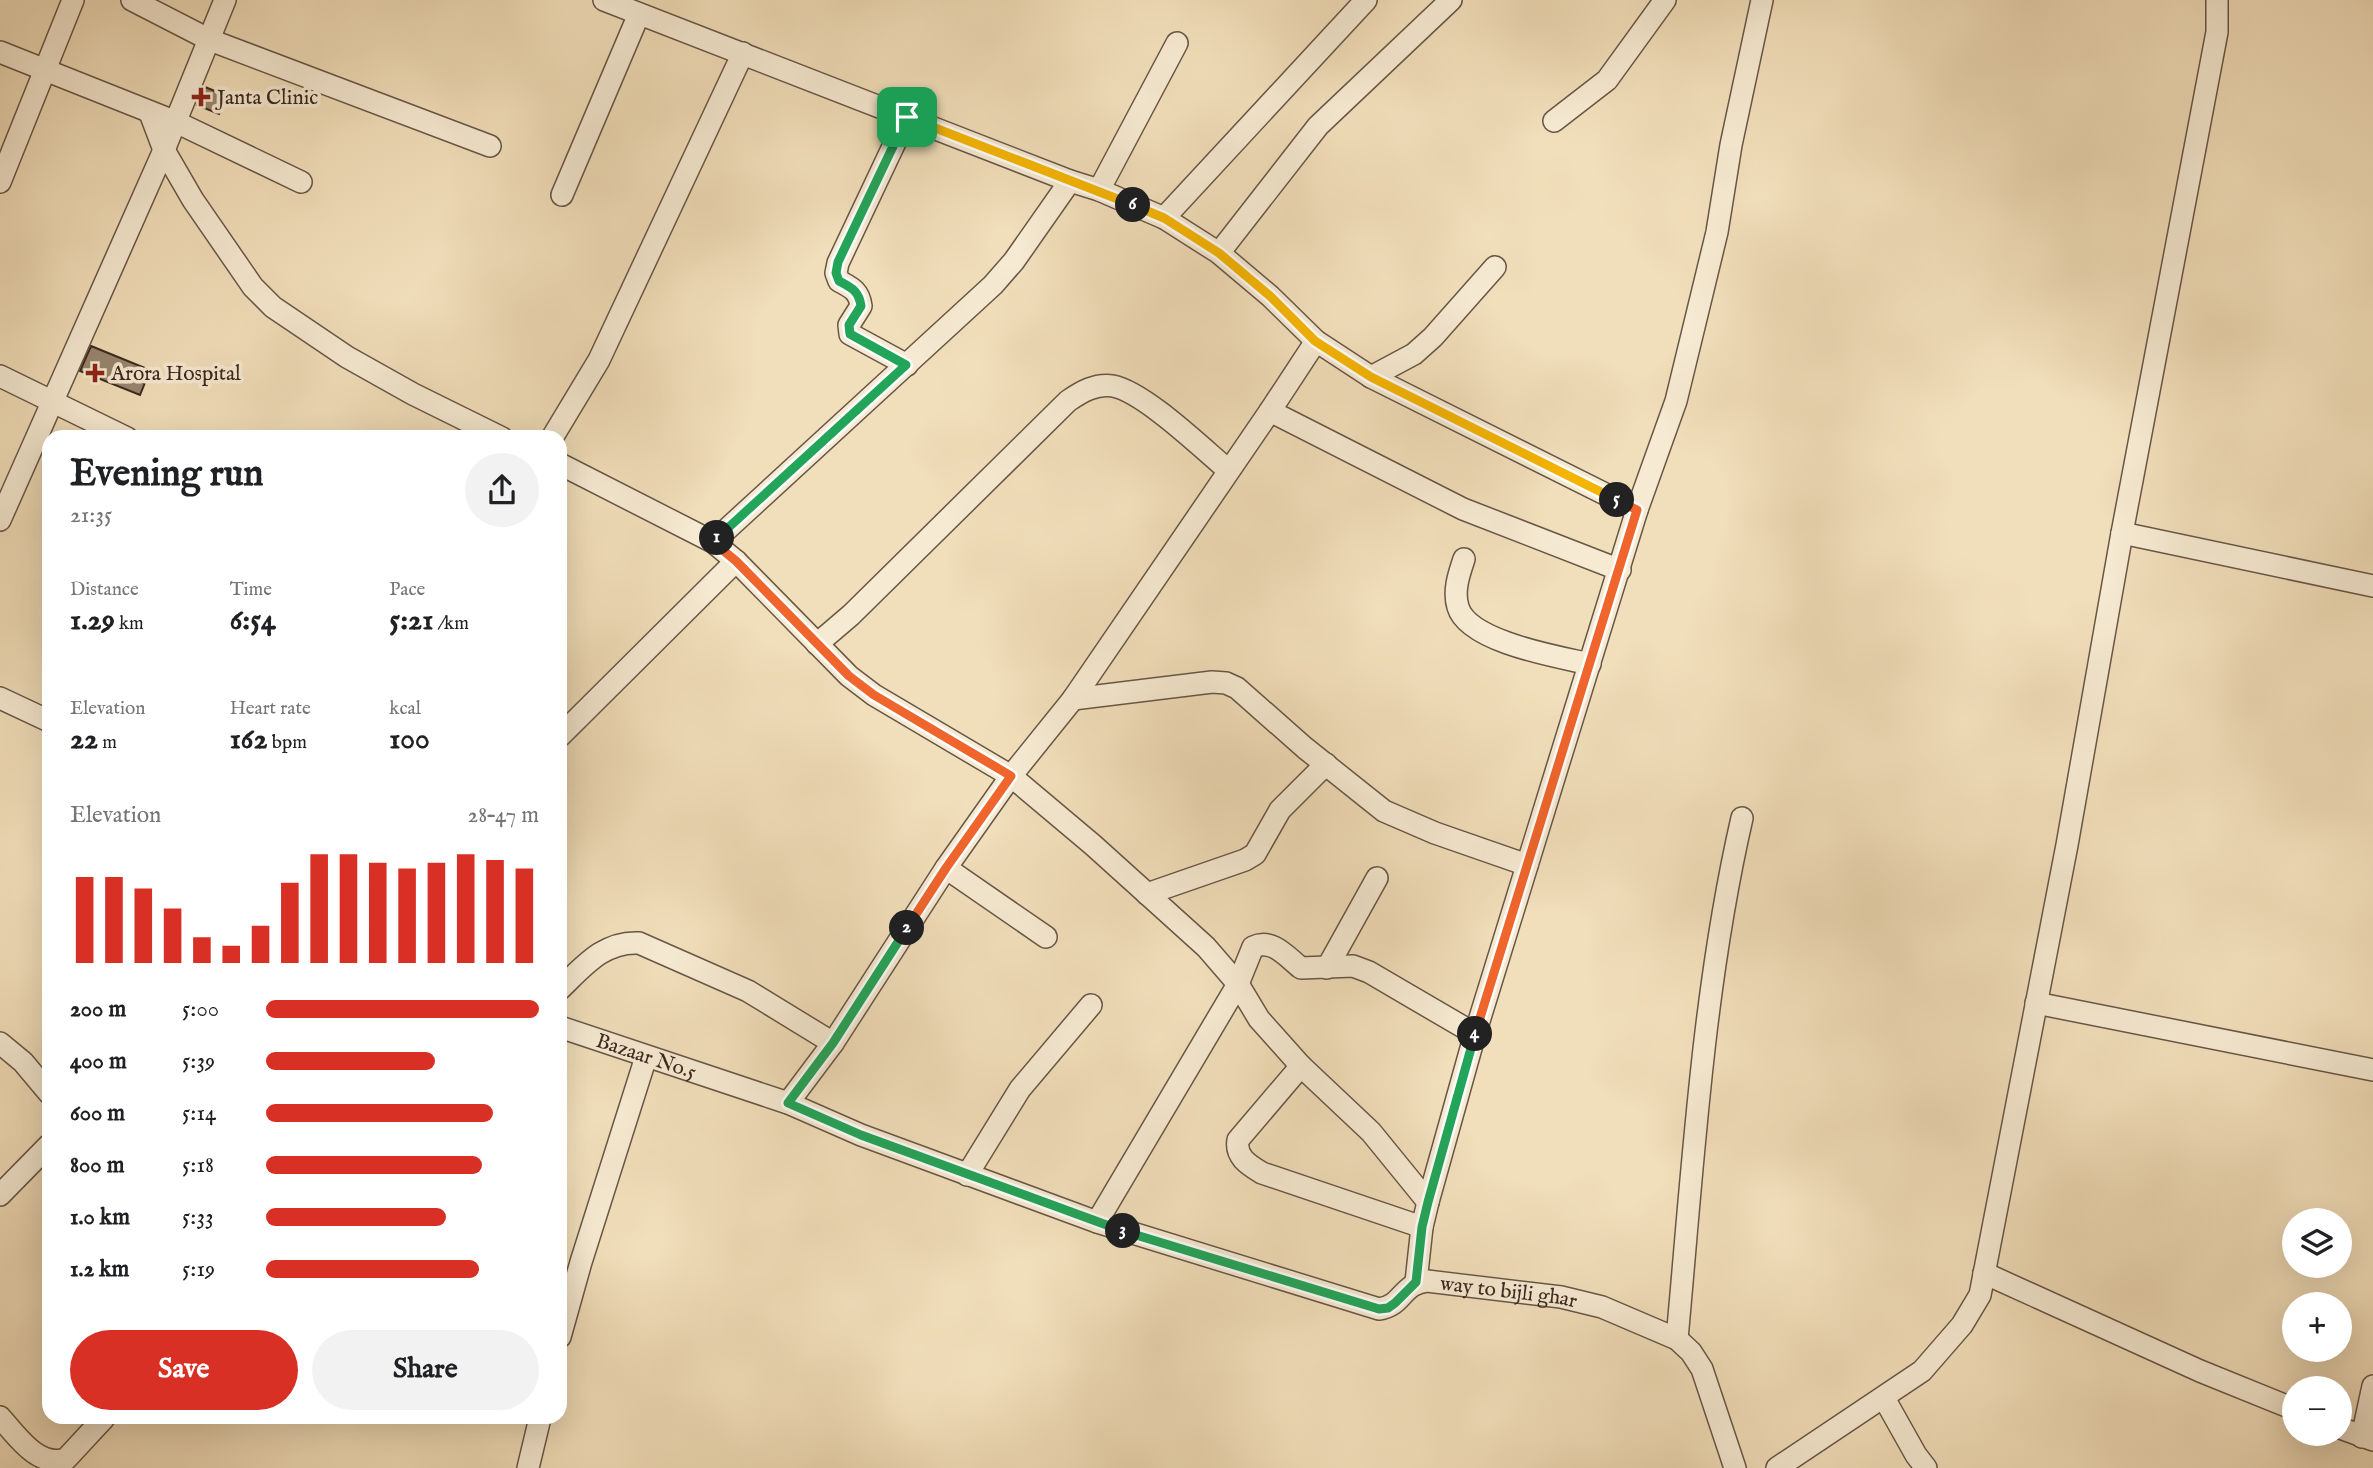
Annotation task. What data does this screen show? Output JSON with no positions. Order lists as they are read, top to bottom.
{
  "streets": {
    "street": ["Bazaar No.5", "way to bijli ghar"]
  },
  "crossings": [
    ["Bazaar No.5", "way to bijli ghar"]
  ],
  "places": {
    "health": ["Janta Clinic", "Arora Hospital"]
  },
  "page": {
    "pins": [
      "6",
      "5",
      "1",
      "2",
      "4",
      "3"
    ],
    "heading": ["Evening run", "21:35"],
    "stats": [
      ["Distance", "1.29 km"],
      ["Time", "6:54"],
      ["Pace", "5:21 /km"],
      ["Elevation", "22 m"],
      ["Heart rate", "162 bpm"],
      ["kcal", "100"]
    ],
    "chart": ["Elevation", "28–47 m"],
    "list": [
      {
        "name": "200 m",
        "note": "5:00"
      },
      {
        "name": "400 m",
        "note": "5:39"
      },
      {
        "name": "600 m",
        "note": "5:14"
      },
      {
        "name": "800 m",
        "note": "5:18"
      },
      {
        "name": "1.0 km",
        "note": "5:33"
      },
      {
        "name": "1.2 km",
        "note": "5:19"
      }
    ],
    "map_buttons": ["+", "−"],
    "buttons": ["Save", "Share"]
  }
}
